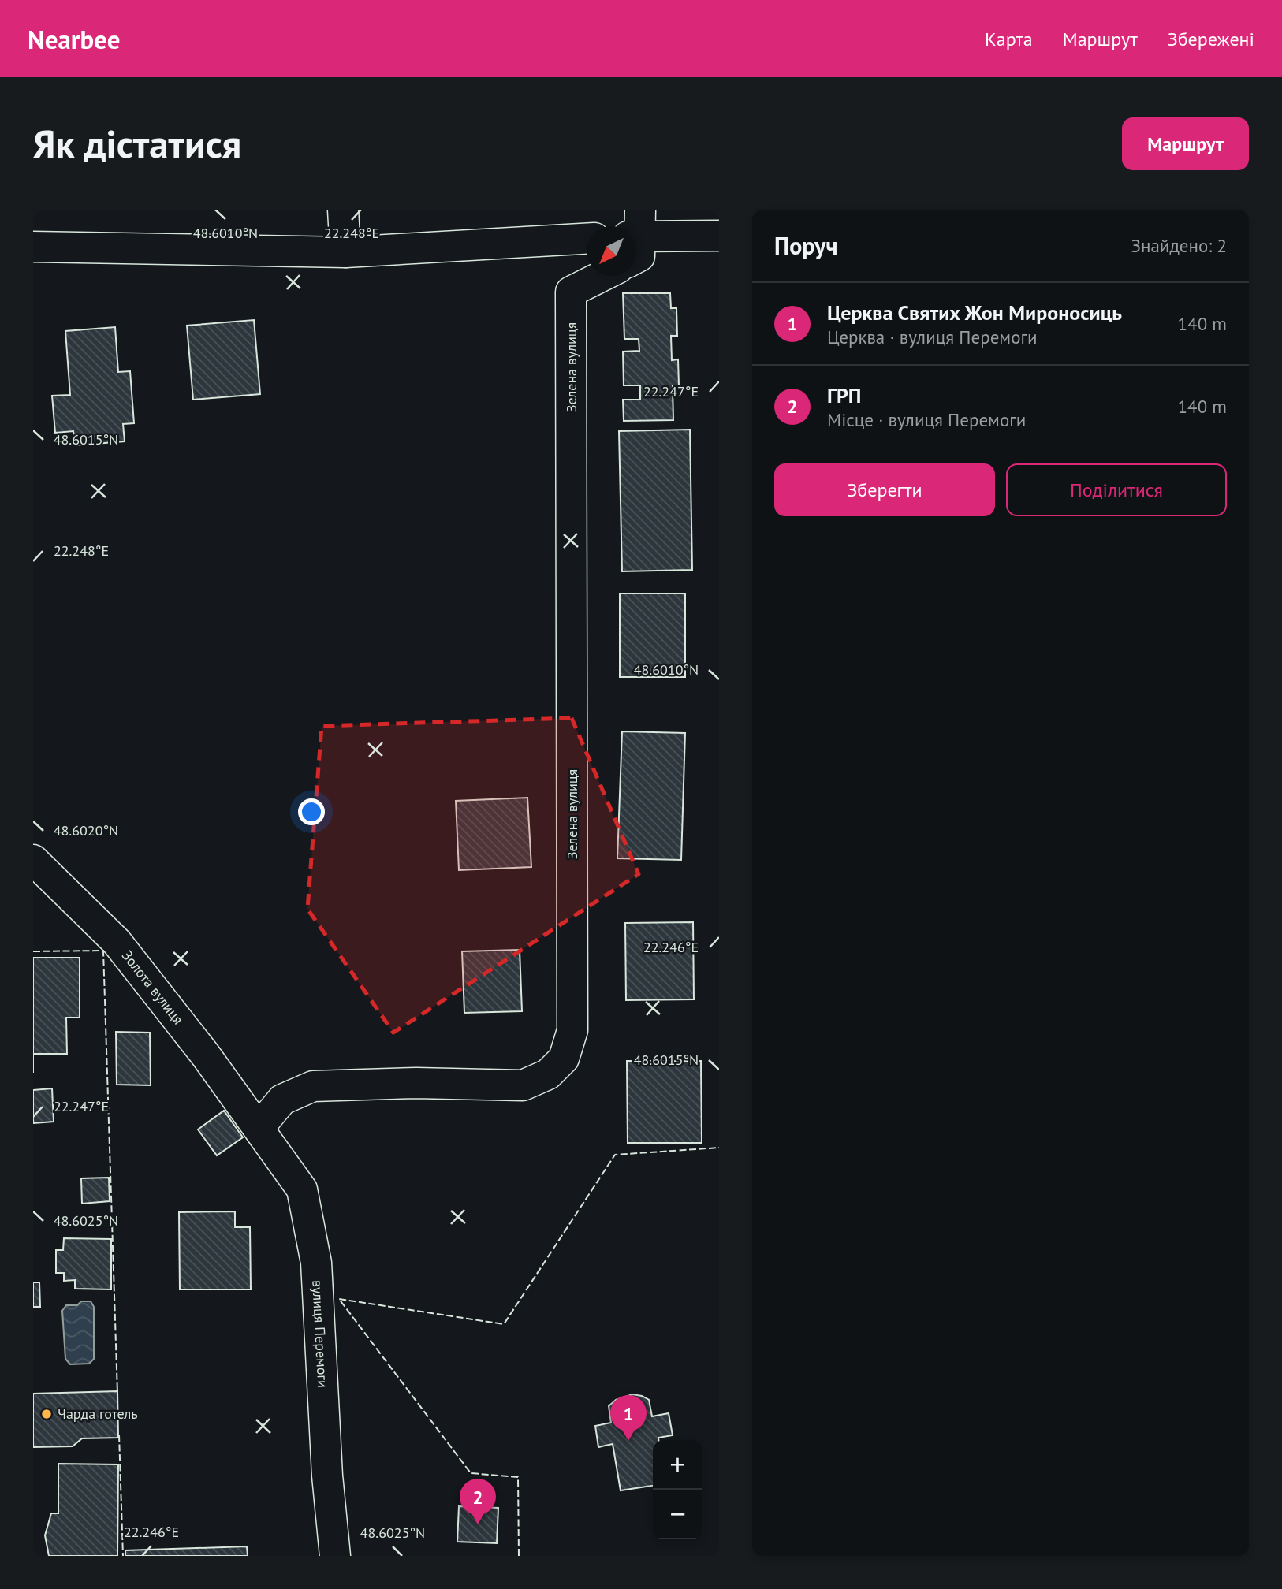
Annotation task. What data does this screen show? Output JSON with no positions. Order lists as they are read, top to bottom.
{
  "streets": {
    "street": ["Зелена вулиця", "Золота вулиця", "вулиця Перемоги"]
  },
  "crossings": [
    ["Зелена вулиця", "Золота вулиця"],
    ["Зелена вулиця", "вулиця Перемоги"],
    ["Золота вулиця", "вулиця Перемоги"]
  ],
  "places": ["Чарда готель"],
  "north": "bottom left",
  "page": {
    "header": "Nearbee",
    "nav": ["Карта", "Маршрут", "Збережені"],
    "buttons": [
      "Маршрут",
      ["Зберегти", "Поділитися"]
    ],
    "title": "Як дістатися",
    "heading": ["Поруч", "Знайдено: 2"],
    "list": [
      {
        "mark": "1",
        "name": "Церква Святих Жон Мироносиць",
        "note": "Церква · вулиця Перемоги",
        "value": "140 m"
      },
      {
        "mark": "2",
        "name": "ГРП",
        "note": "Місце · вулиця Перемоги",
        "value": "140 m"
      }
    ],
    "pins": ["1", "2"],
    "map_buttons": ["+", "−"]
  },
  "coordinates": [
    "48.6010°N",
    "22.248°E",
    "22.247°E",
    "48.6015°N",
    "48.6020°N",
    "22.246°E",
    "48.6025°N"
  ]
}
